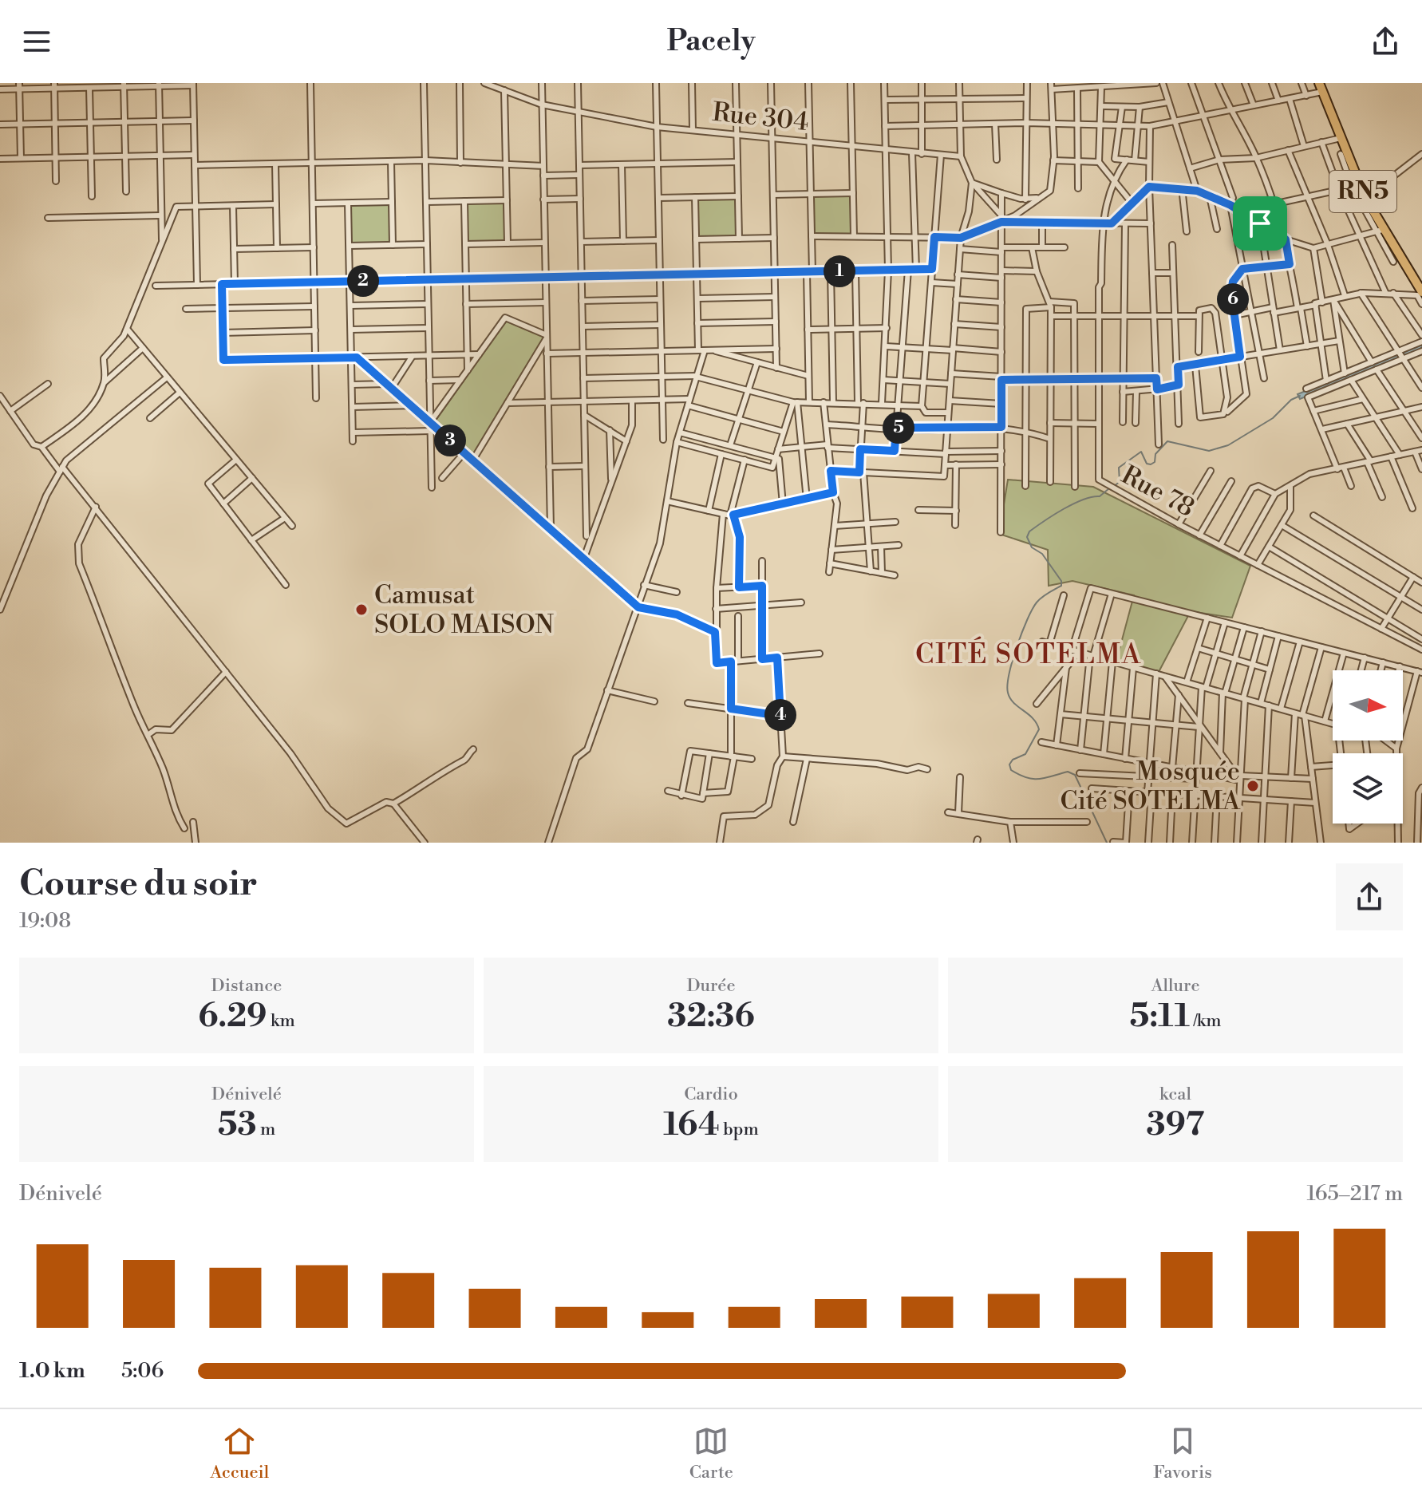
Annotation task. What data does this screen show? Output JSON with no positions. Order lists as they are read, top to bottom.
{
  "streets": {
    "highway": ["RN5"],
    "street": ["Rue 304", "Rue 78"]
  },
  "districts": ["CITÉ SOTELMA"],
  "places": ["Camusat SOLO MAISON", "Mosquée Cité SOTELMA"],
  "north": "right",
  "page": {
    "header": "Pacely",
    "pins": [
      "1",
      "2",
      "6",
      "5",
      "3",
      "4"
    ],
    "heading": ["Course du soir", "19:08"],
    "stats": [
      ["Distance", "6.29 km"],
      ["Durée", "32:36"],
      ["Allure", "5:11 /km"],
      ["Dénivelé", "53 m"],
      ["Cardio", "164 bpm"],
      ["kcal", "397"]
    ],
    "chart": ["Dénivelé", "165–217 m"],
    "list": [
      {
        "name": "1.0 km",
        "note": "5:06"
      }
    ],
    "tabs": ["Accueil", "Carte", "Favoris"]
  }
}
